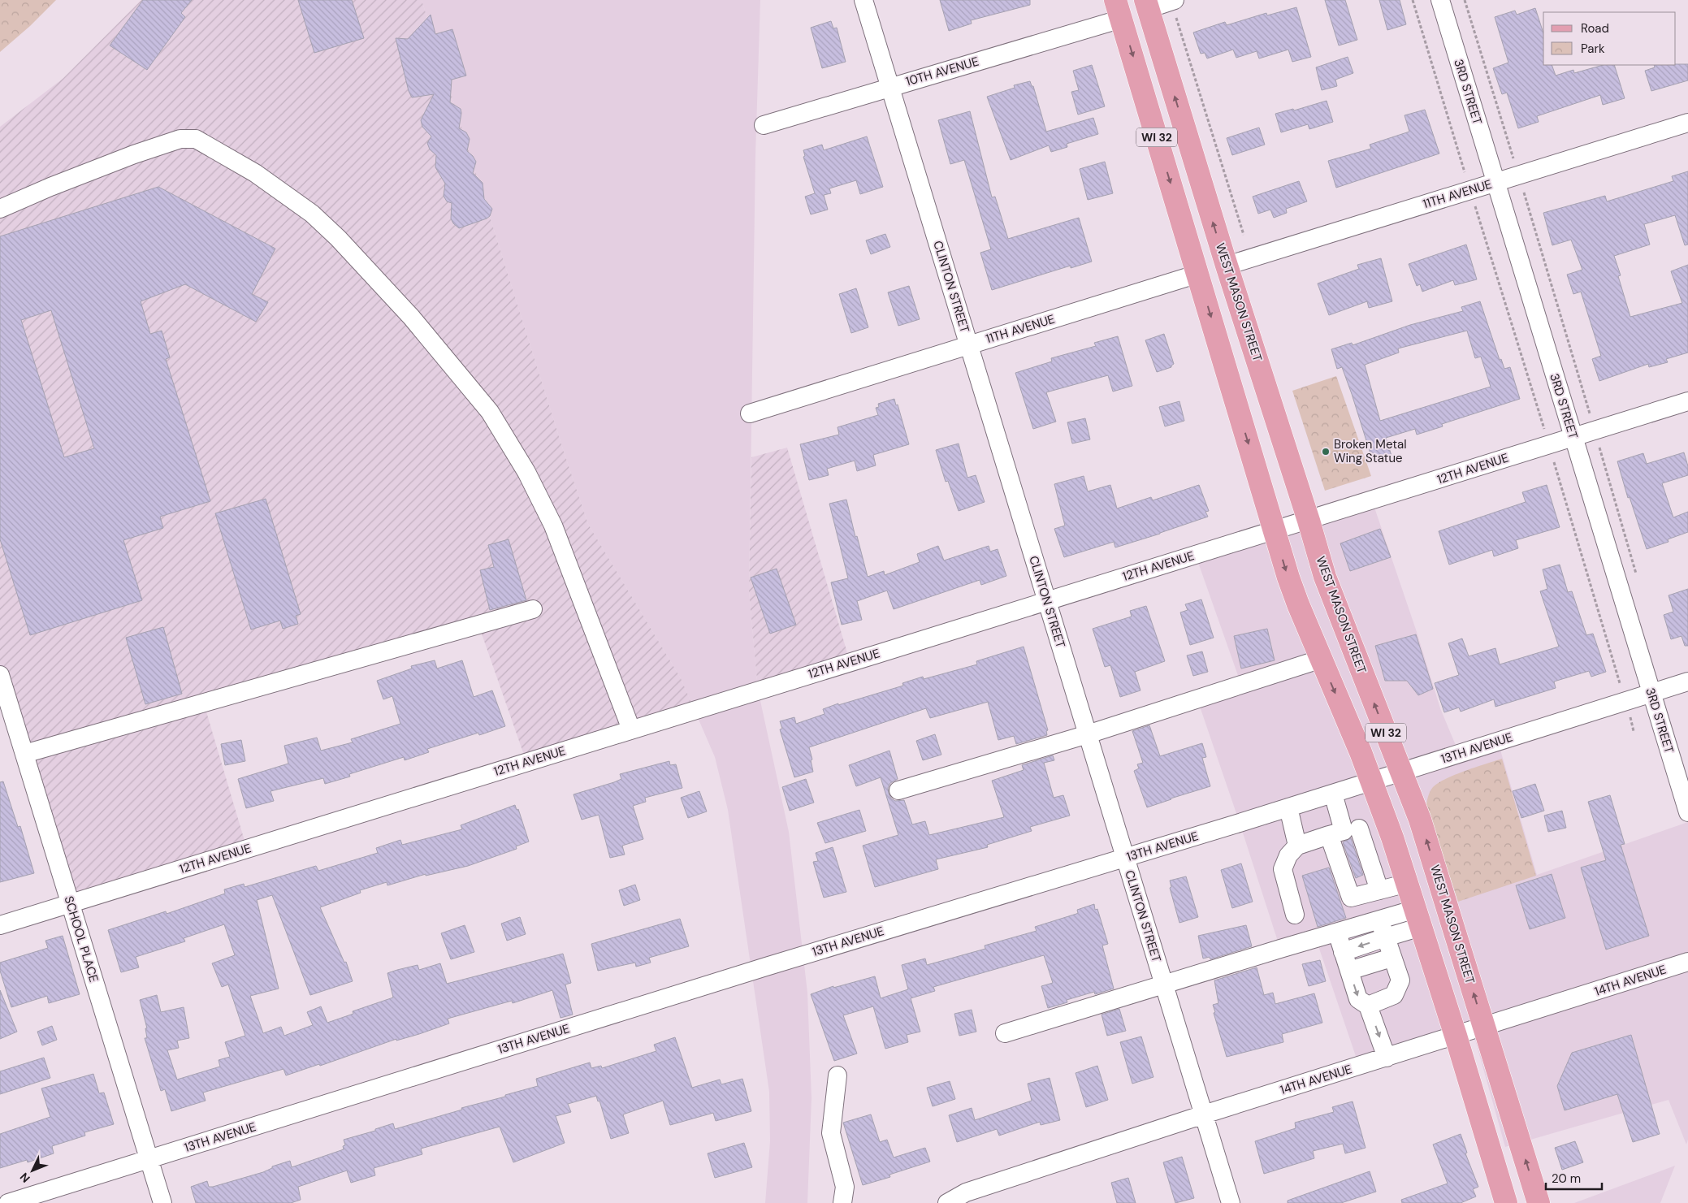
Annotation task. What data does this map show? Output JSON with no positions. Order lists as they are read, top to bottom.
{
  "streets": {
    "main road": ["WI 32", "WEST MASON STREET"],
    "street": [
      "10TH AVENUE",
      "3RD STREET",
      "11TH AVENUE",
      "CLINTON STREET",
      "12TH AVENUE",
      "13TH AVENUE",
      "SCHOOL PLACE",
      "14TH AVENUE"
    ]
  },
  "crossings": [
    ["10TH AVENUE", "WI 32"],
    ["10TH AVENUE", "CLINTON STREET"],
    ["3RD STREET", "11TH AVENUE"],
    ["3RD STREET", "12TH AVENUE"],
    ["3RD STREET", "13TH AVENUE"],
    ["WI 32", "11TH AVENUE"],
    ["WI 32", "12TH AVENUE"],
    ["WI 32", "13TH AVENUE"],
    ["WI 32", "14TH AVENUE"],
    ["11TH AVENUE", "CLINTON STREET"],
    ["11TH AVENUE", "WEST MASON STREET"],
    ["CLINTON STREET", "12TH AVENUE"],
    ["CLINTON STREET", "13TH AVENUE"],
    ["CLINTON STREET", "14TH AVENUE"],
    ["WEST MASON STREET", "12TH AVENUE"],
    ["WEST MASON STREET", "13TH AVENUE"],
    ["WEST MASON STREET", "14TH AVENUE"],
    ["12TH AVENUE", "SCHOOL PLACE"],
    ["13TH AVENUE", "SCHOOL PLACE"]
  ],
  "places": ["Broken Metal Wing Statue"],
  "legend": ["Road", "Park"],
  "scale_bar": "20 m",
  "north": "bottom left"
}
